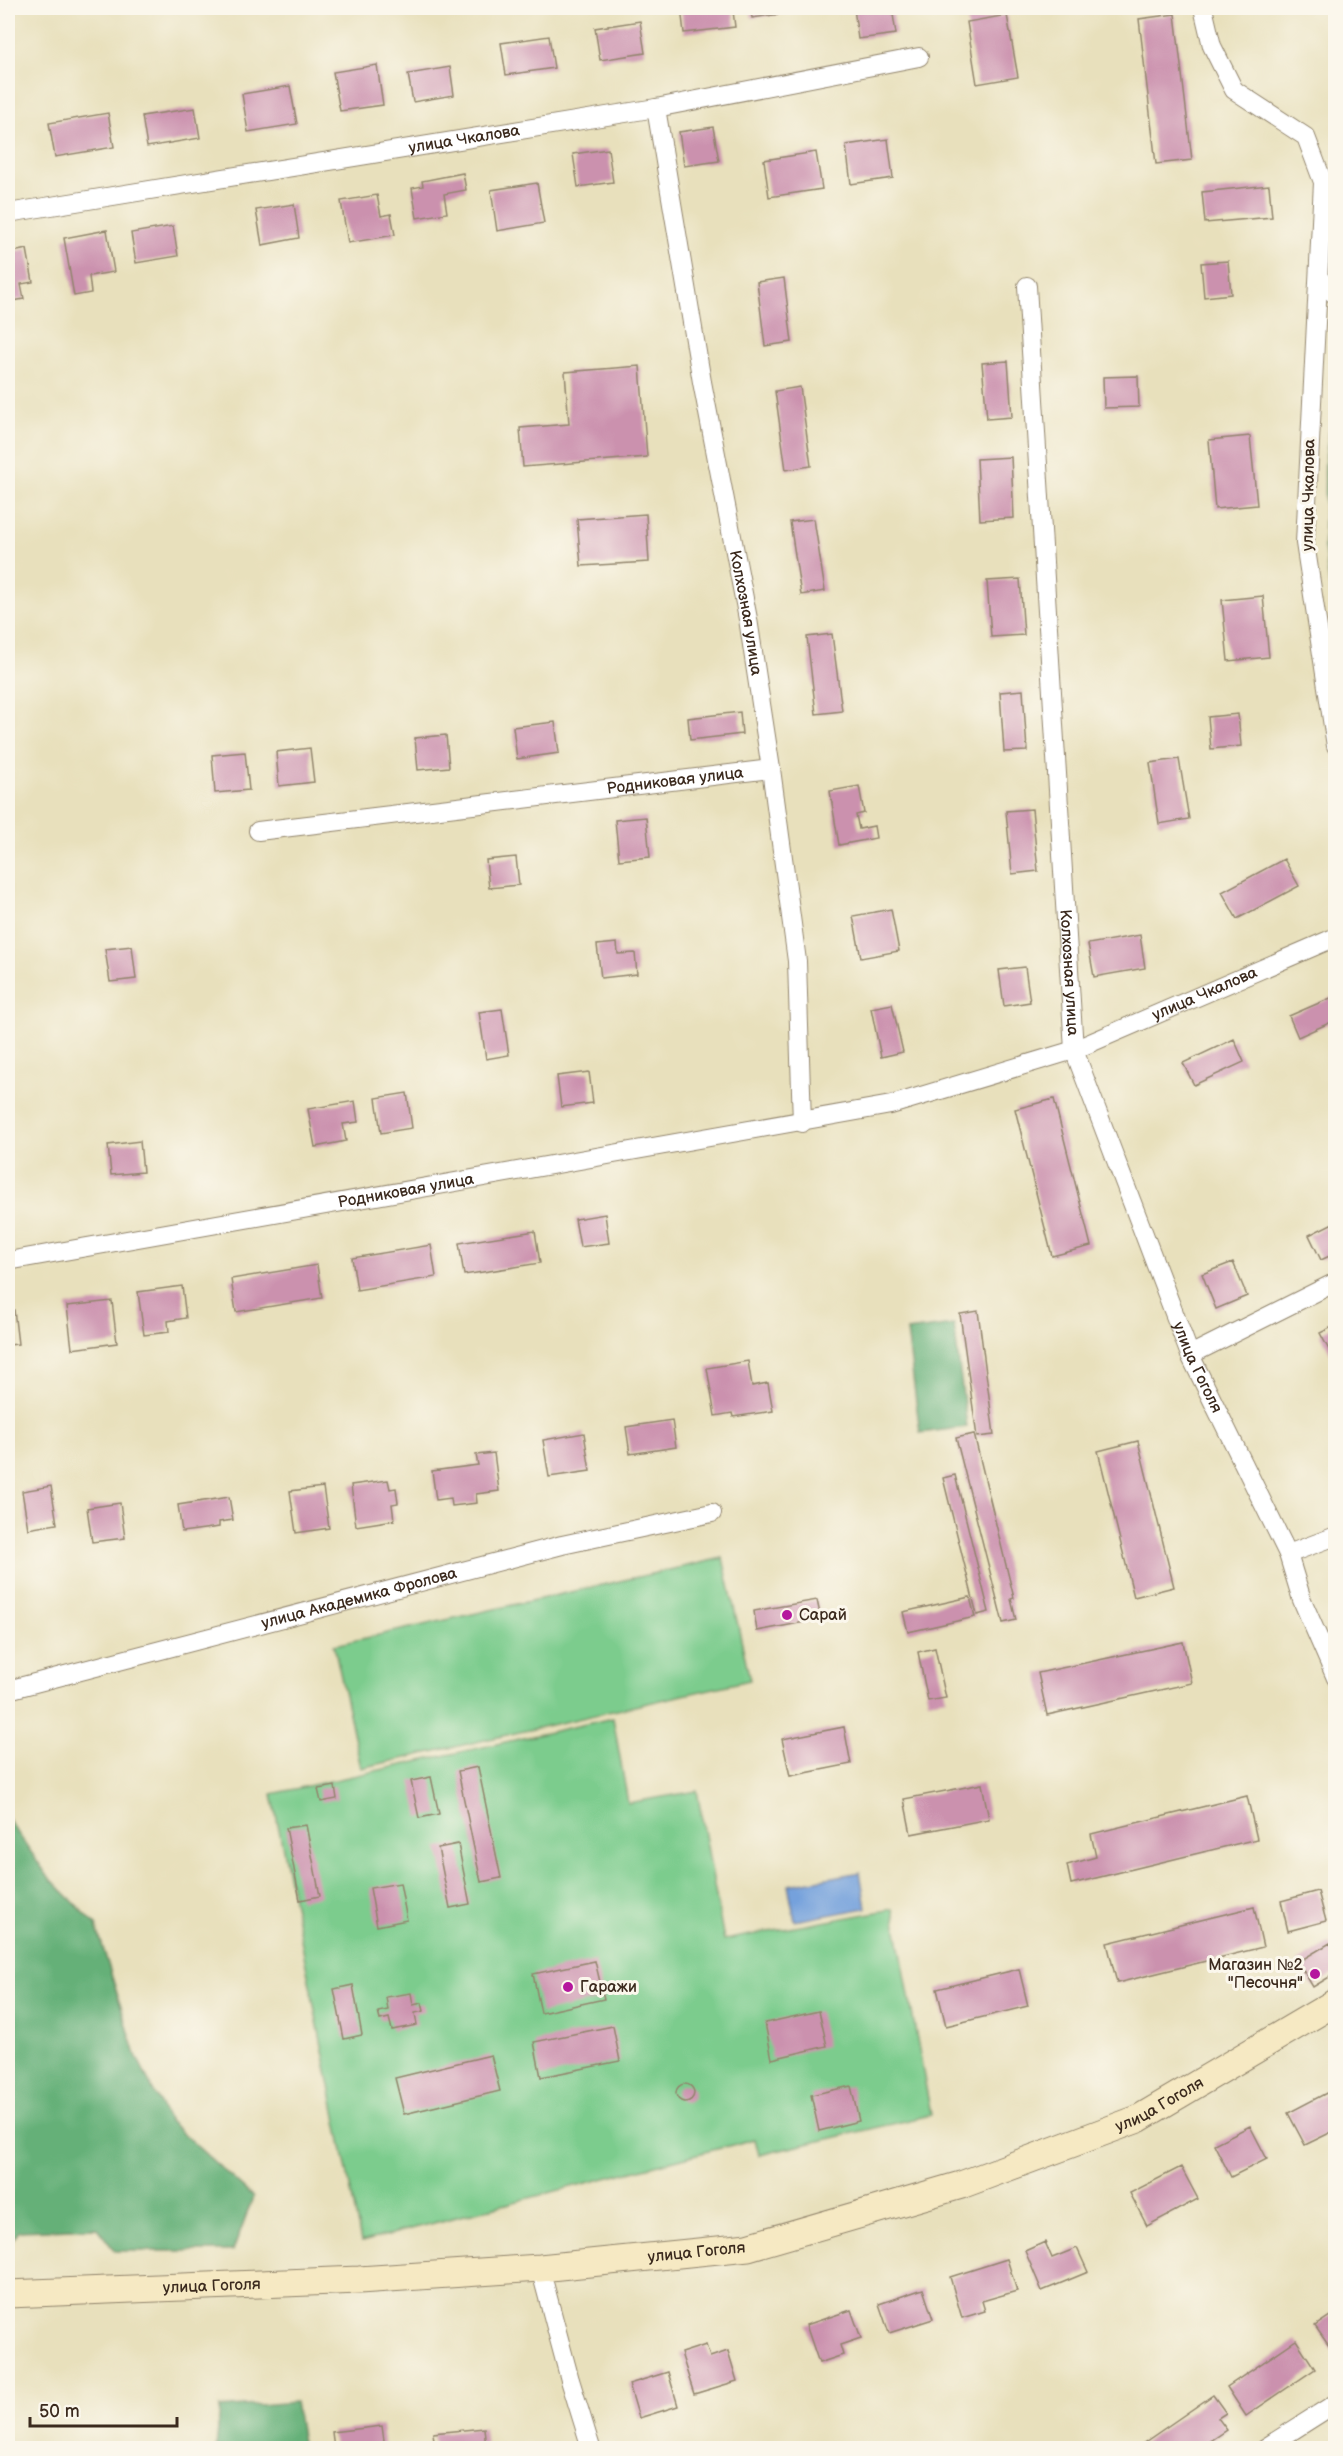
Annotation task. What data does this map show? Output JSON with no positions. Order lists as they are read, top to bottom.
{
  "streets": {
    "main road": ["улица Гоголя"],
    "street": [
      "улица Чкалова",
      "Колхозная улица",
      "Родниковая улица",
      "улица Академика Фролова"
    ]
  },
  "crossings": [
    ["улица Чкалова", "Колхозная улица"],
    ["улица Чкалова", "Родниковая улица"],
    ["улица Чкалова", "улица Гоголя"],
    ["Колхозная улица", "Родниковая улица"],
    ["Колхозная улица", "улица Гоголя"]
  ],
  "places": ["Сарай", "Магазин №2 \"Песочня\"", "Гаражи"],
  "scale_bar": "50 m"
}
